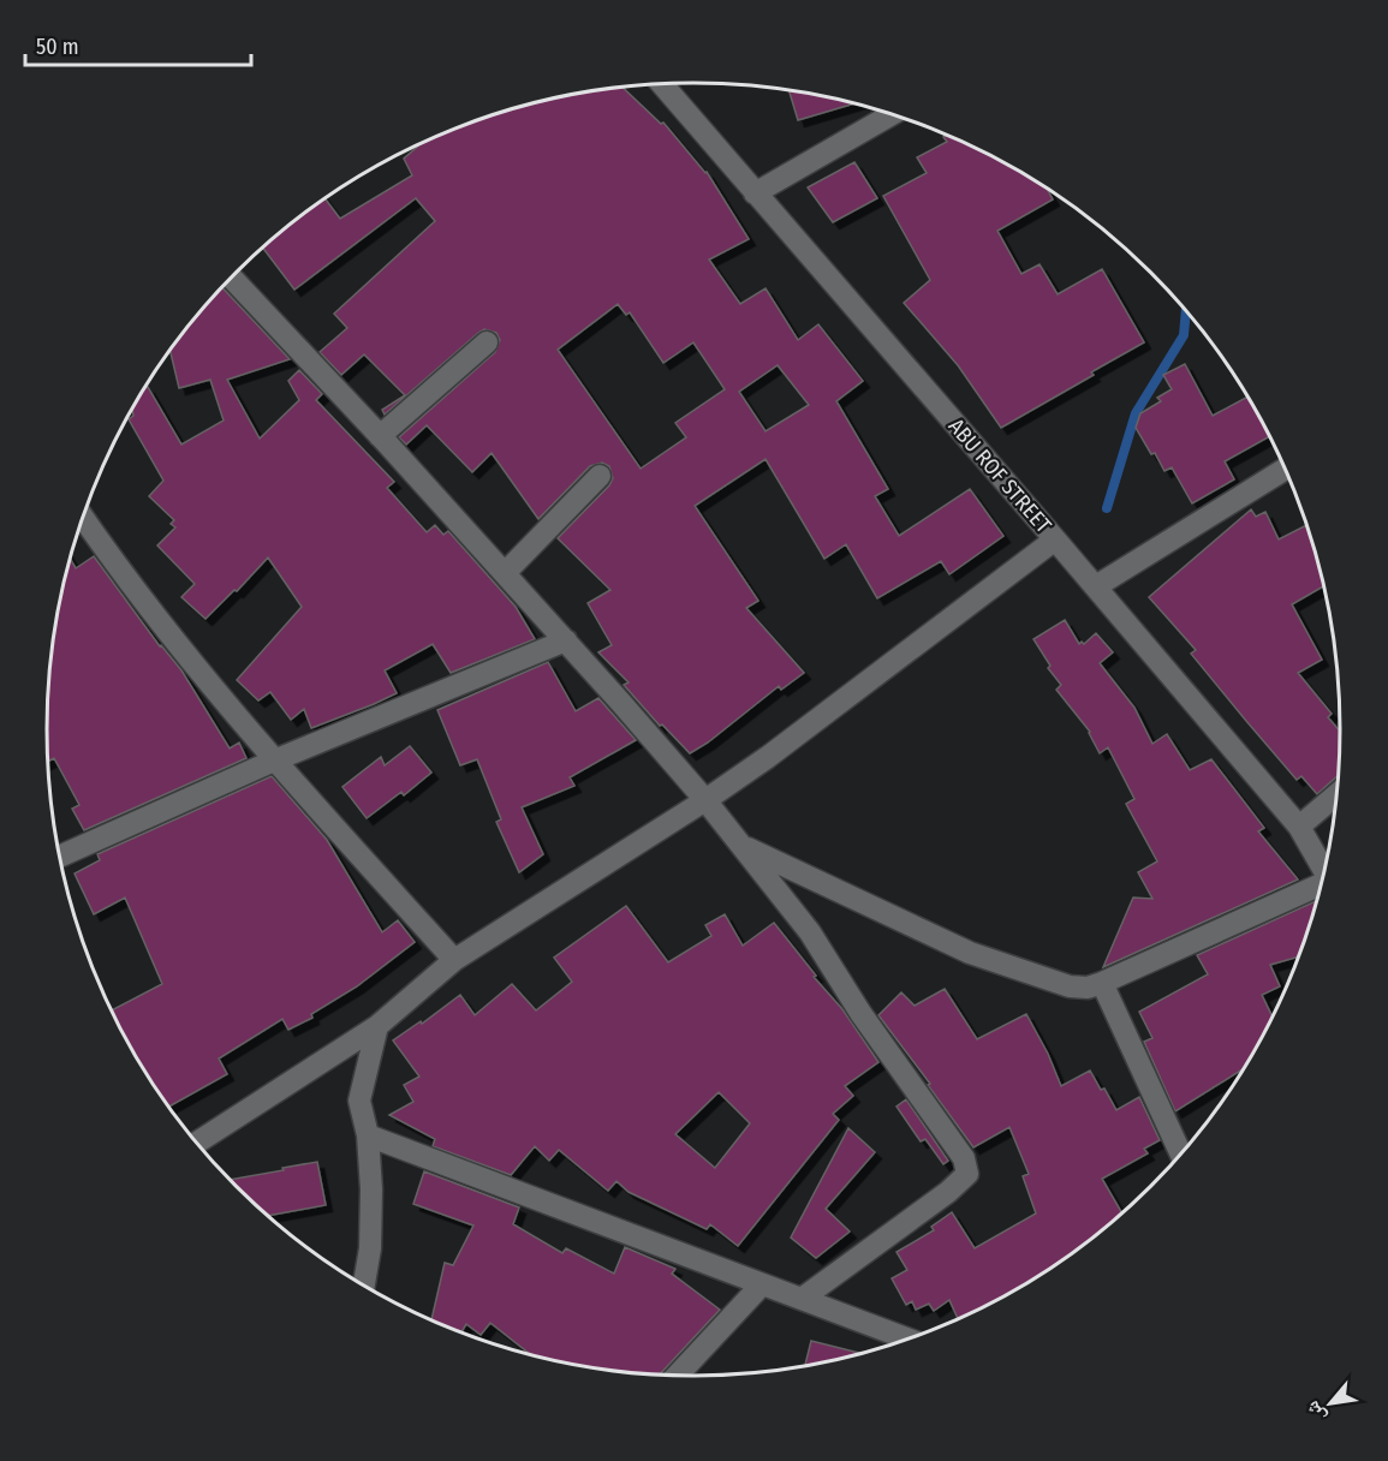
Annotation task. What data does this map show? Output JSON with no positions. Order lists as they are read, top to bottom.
{
  "streets": {
    "street": ["ABU ROF STREET"]
  },
  "scale_bar": "50 m",
  "north": "bottom left"
}
